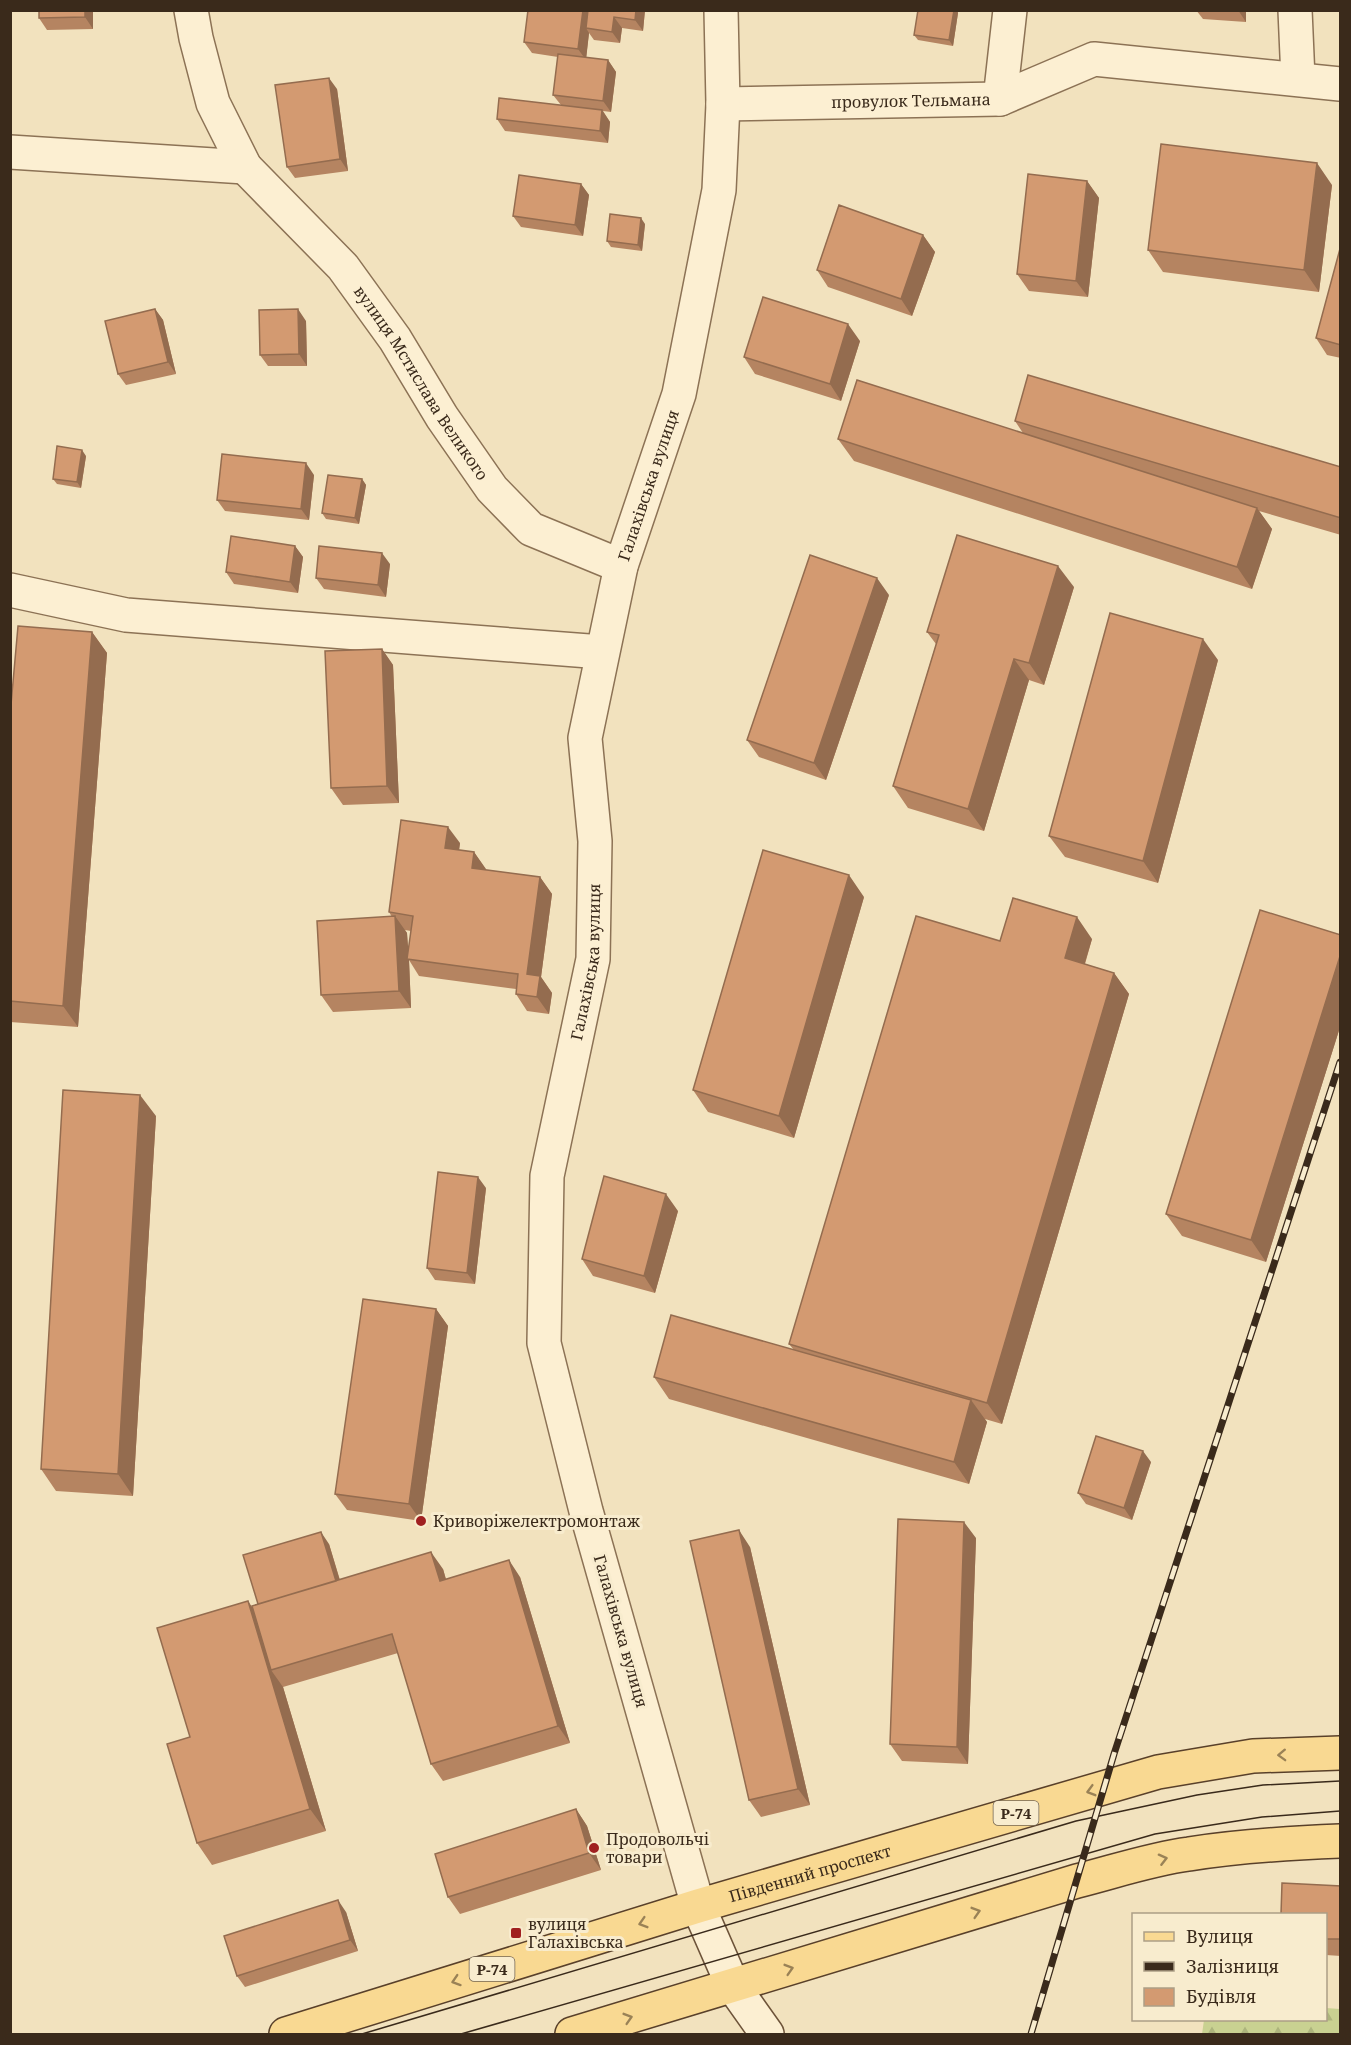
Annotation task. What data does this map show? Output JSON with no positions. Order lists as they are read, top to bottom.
{
  "streets": {
    "main road": ["Р-74", "Південний проспект"],
    "street": ["провулок Тельмана", "вулиця Мстислава Великого", "Галахівська вулиця"]
  },
  "crossings": [
    ["провулок Тельмана", "Галахівська вулиця"],
    ["вулиця Мстислава Великого", "Галахівська вулиця"],
    ["Галахівська вулиця", "Південний проспект"]
  ],
  "places": {
    "other": ["Криворіжелектромонтаж", "Продовольчі товари"],
    "transit": ["вулиця Галахівська"]
  },
  "legend": ["Вулиця", "Залізниця", "Будівля"]
}
